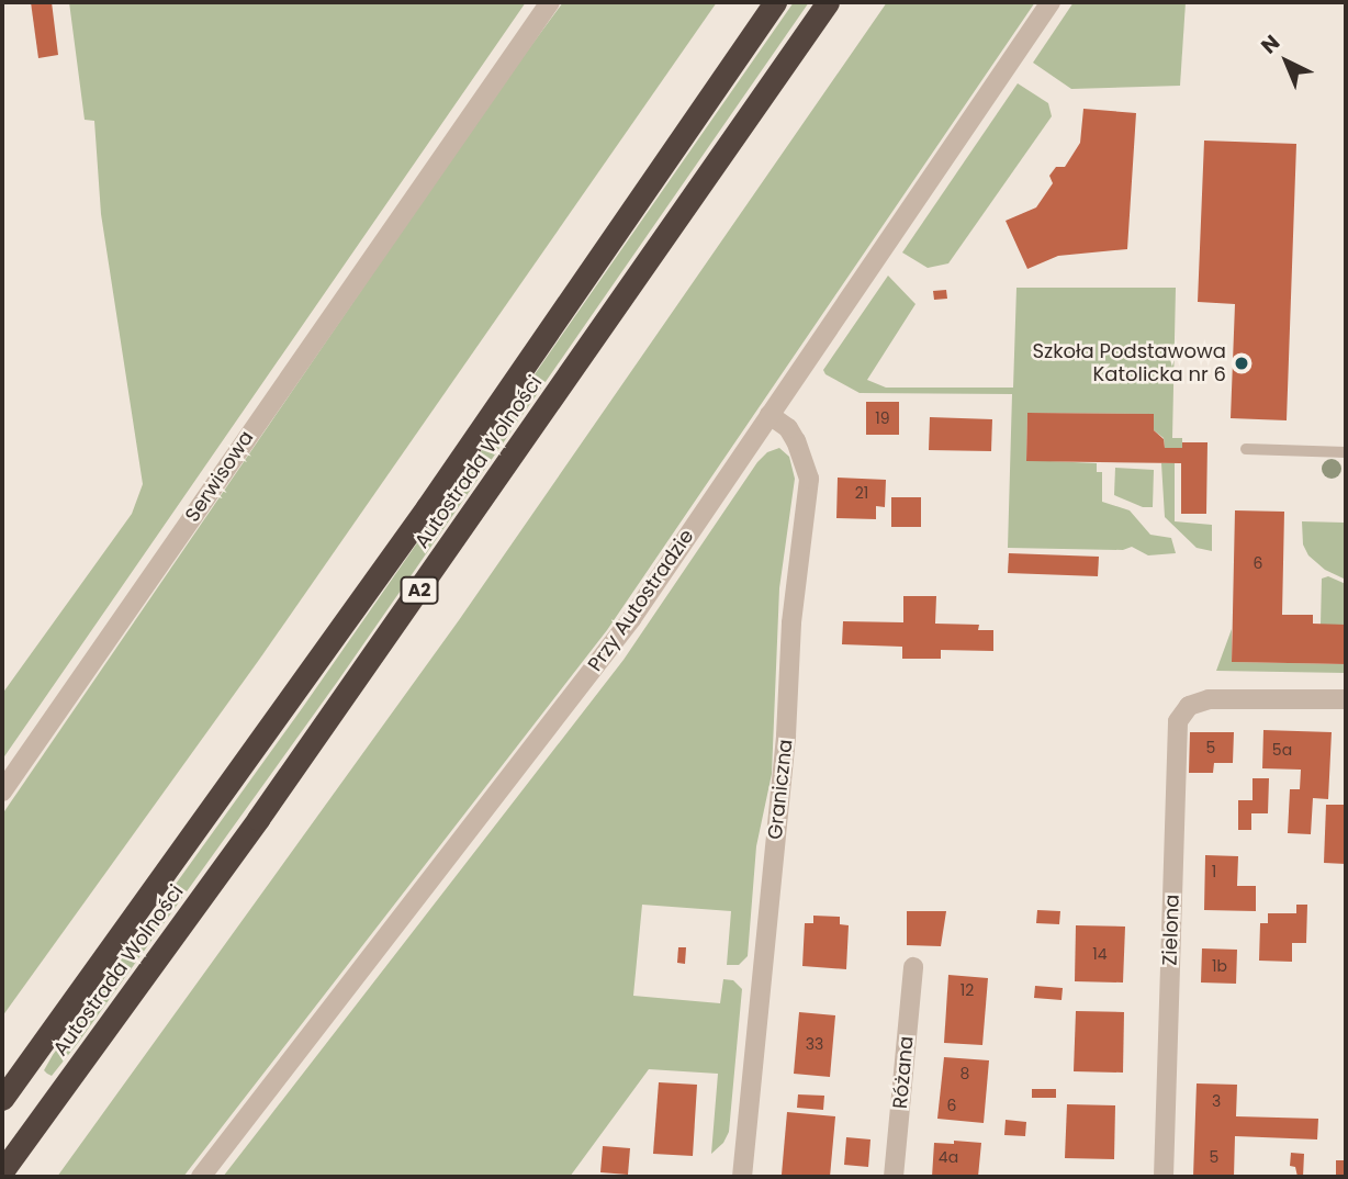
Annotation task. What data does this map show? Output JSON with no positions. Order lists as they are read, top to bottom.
{
  "streets": {
    "highway": ["Autostrada Wolności", "A2"],
    "street": [
      "Serwisowa",
      "Przy Autostradzie",
      "Graniczna",
      "Zielona",
      "Różana"
    ]
  },
  "crossings": [
    ["Przy Autostradzie", "Graniczna"]
  ],
  "places": ["Szkoła Podstawowa Katolicka nr 6"],
  "house_numbers": [
    "19",
    "21",
    "6",
    "5",
    "5a",
    "1",
    "14",
    "1b",
    "12",
    "33",
    "8",
    "3",
    "6",
    "4a",
    "5"
  ],
  "north": "top left"
}
